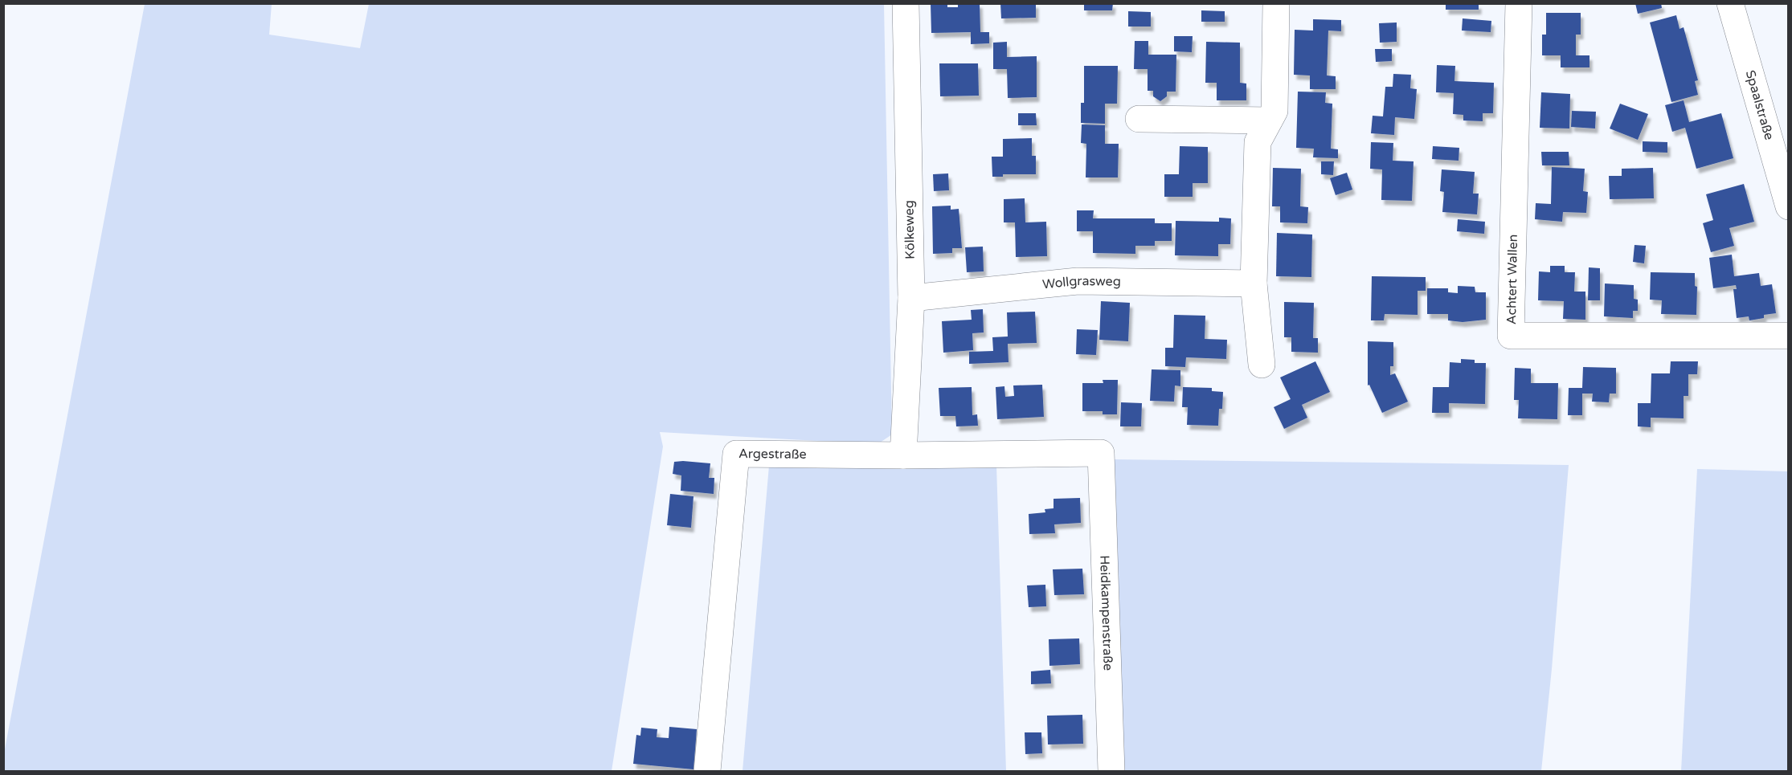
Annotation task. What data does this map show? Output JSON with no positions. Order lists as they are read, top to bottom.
{
  "streets": {
    "street": [
      "Spaalstraße",
      "Kölkeweg",
      "Achtert Wallen",
      "Wollgrasweg",
      "Argestraße",
      "Heidkampenstraße"
    ]
  },
  "crossings": [
    ["Kölkeweg", "Wollgrasweg"],
    ["Kölkeweg", "Argestraße"],
    ["Argestraße", "Heidkampenstraße"]
  ]
}
